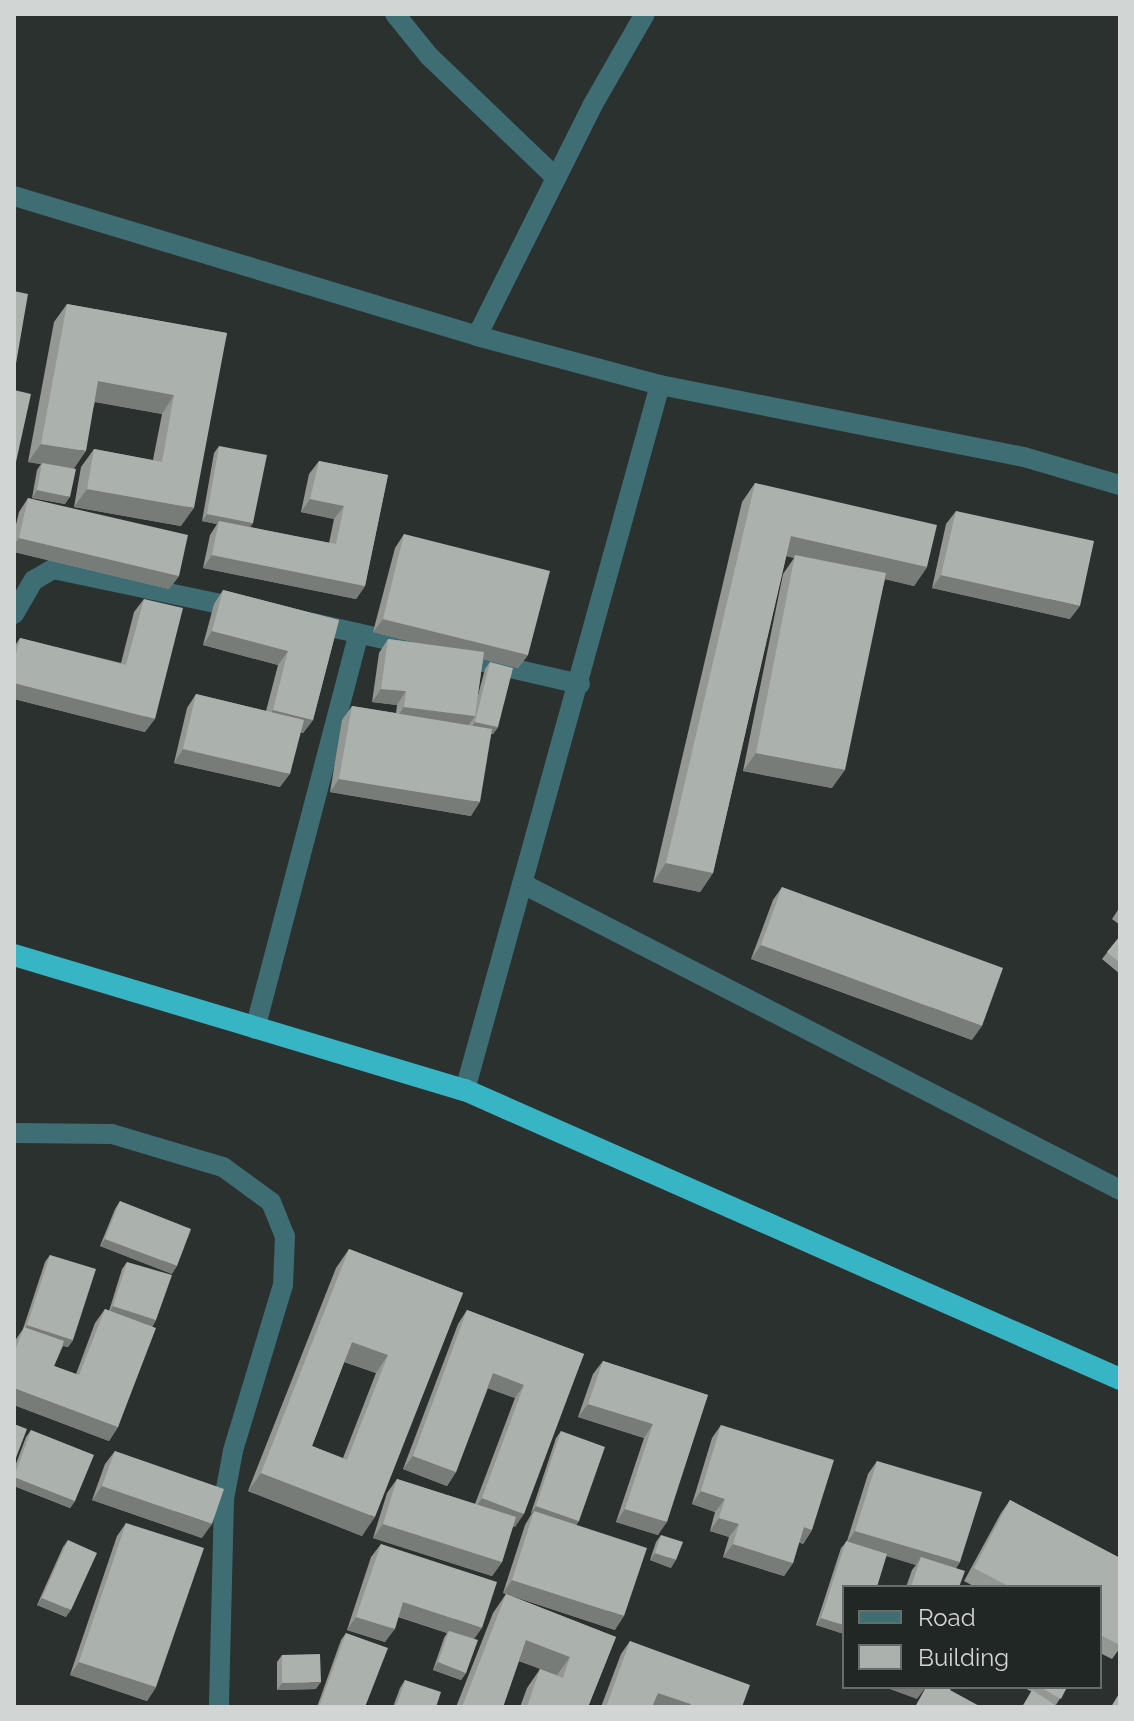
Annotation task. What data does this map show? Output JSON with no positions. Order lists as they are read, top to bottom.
{
  "legend": ["Road", "Building"]
}
